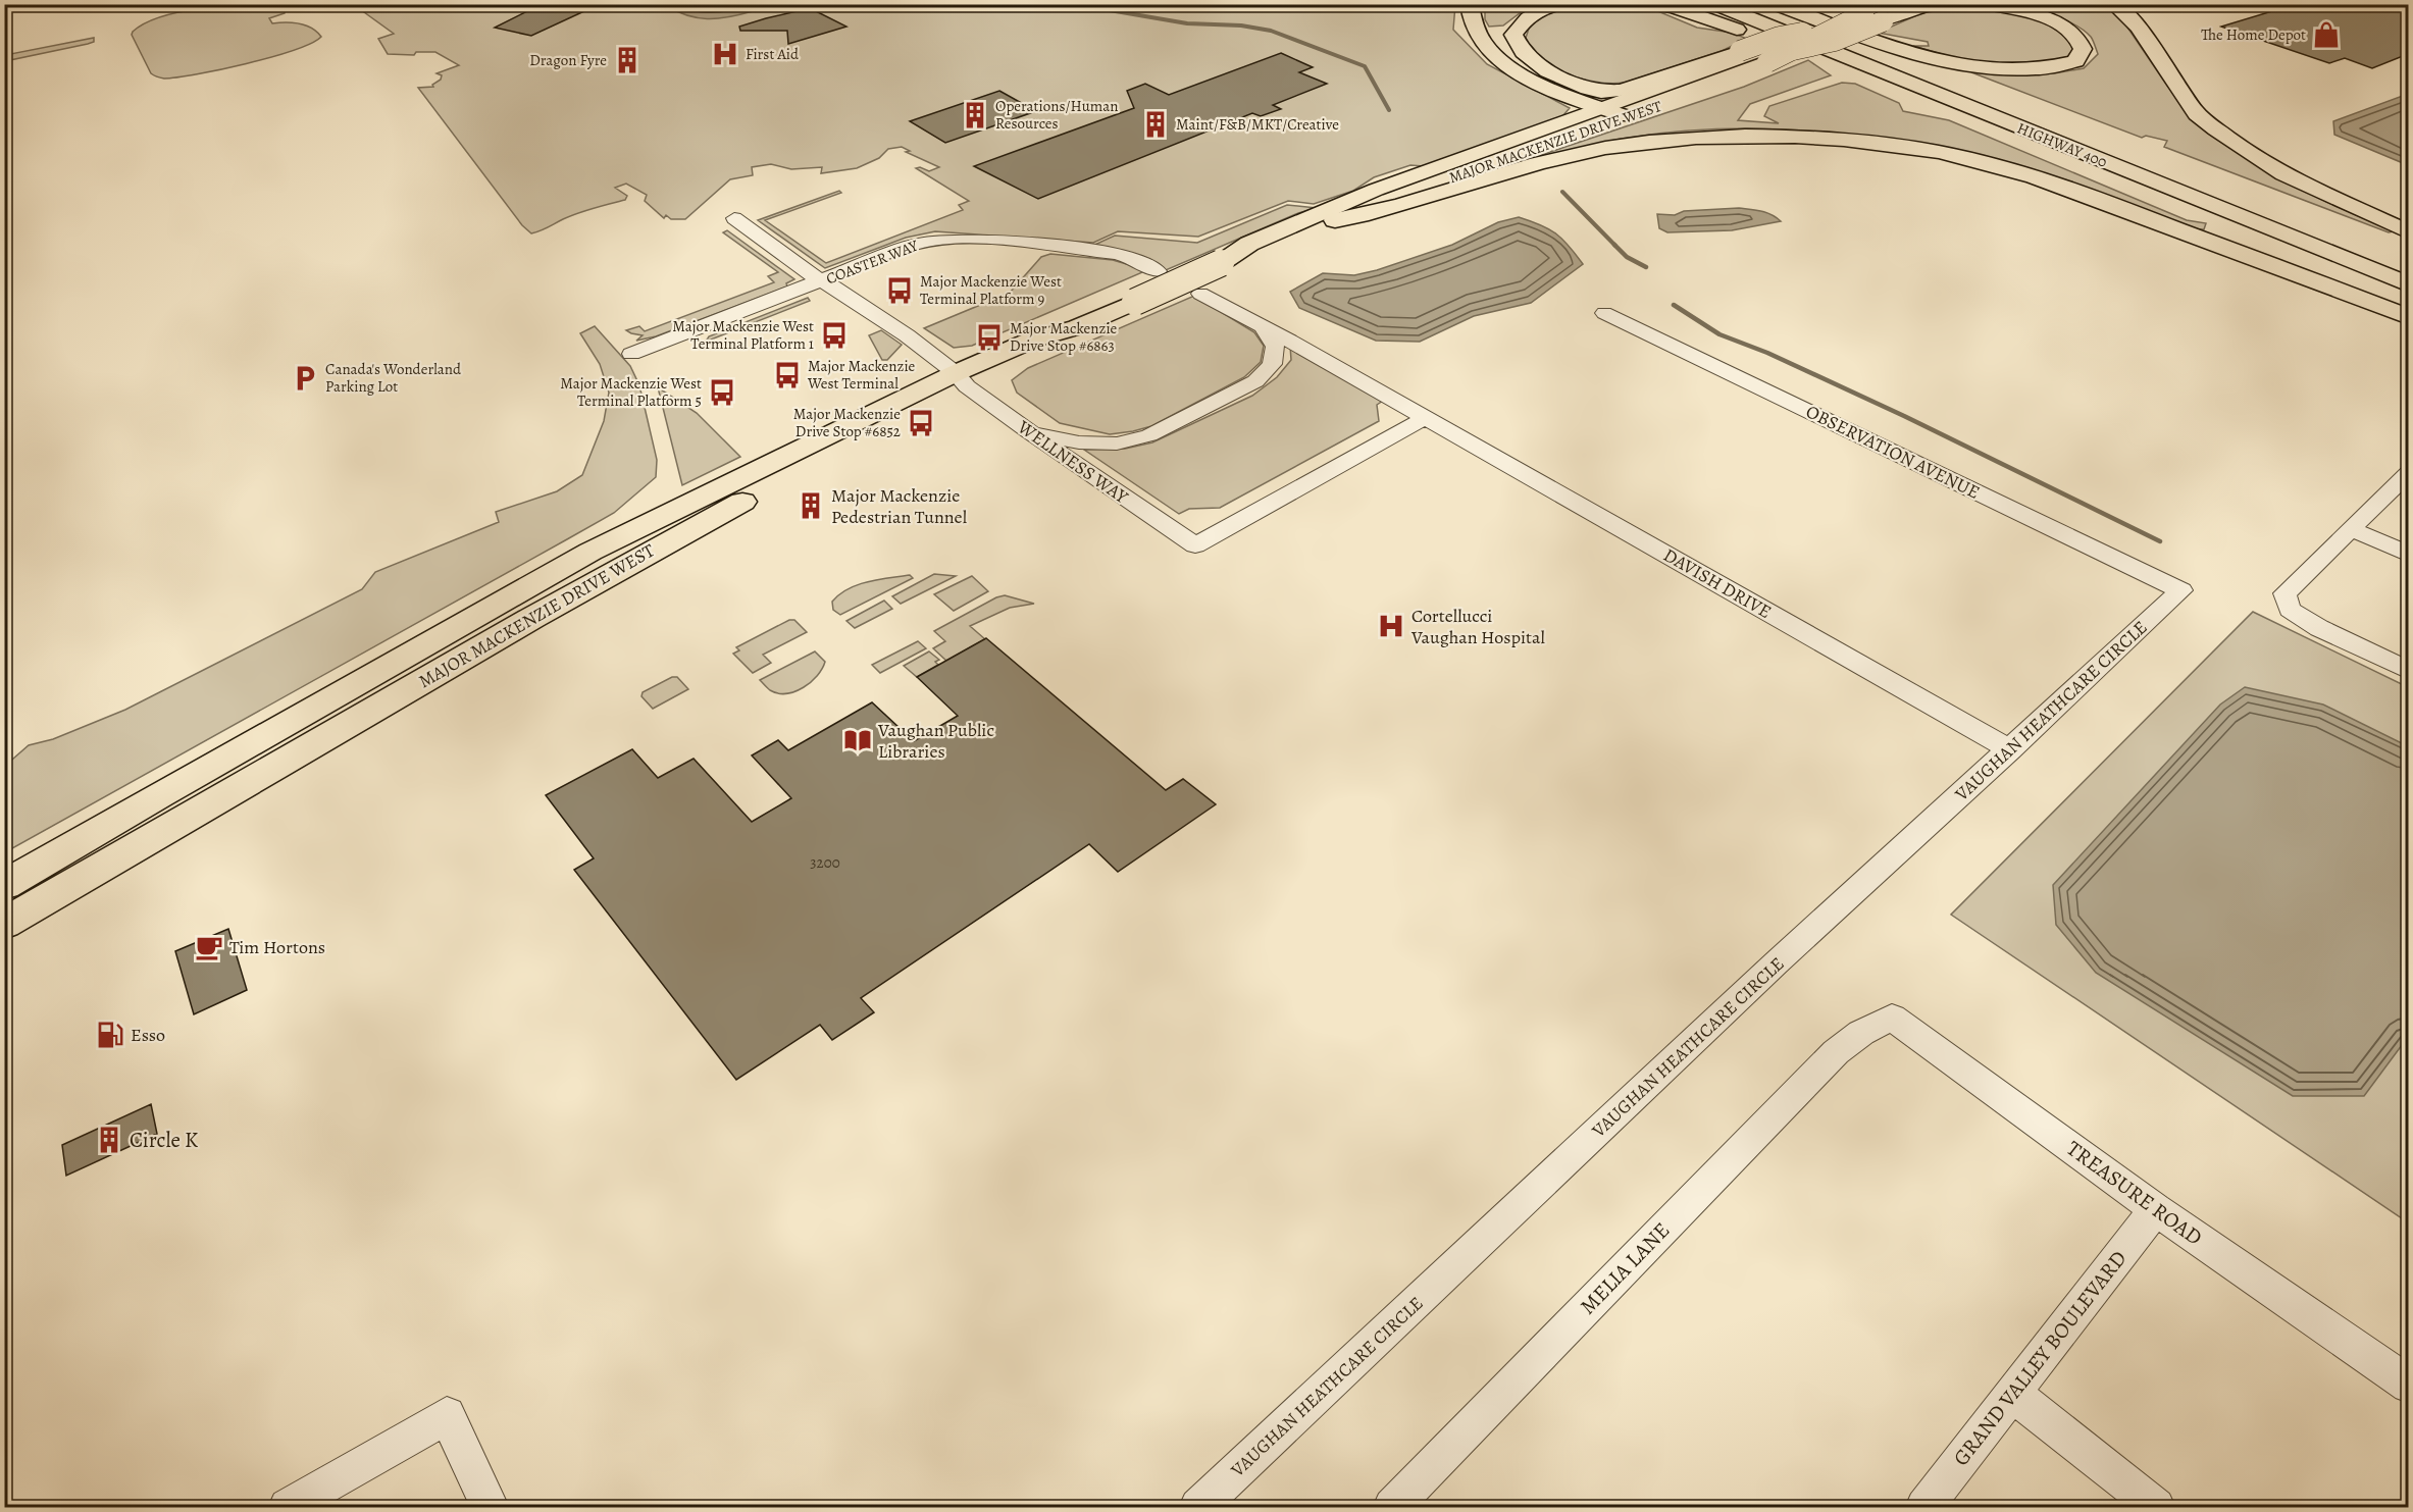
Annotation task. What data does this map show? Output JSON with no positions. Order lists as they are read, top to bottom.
{
  "streets": {
    "main road": ["MAJOR MACKENZIE DRIVE WEST", "HIGHWAY 400"],
    "street": [
      "COASTER WAY",
      "OBSERVATION AVENUE",
      "WELLNESS WAY",
      "DAVISH DRIVE",
      "VAUGHAN HEATHCARE CIRCLE",
      "TREASURE ROAD",
      "MELIA LANE",
      "GRAND VALLEY BOULEVARD"
    ]
  },
  "crossings": [
    ["MAJOR MACKENZIE DRIVE WEST", "WELLNESS WAY"],
    ["COASTER WAY", "WELLNESS WAY"],
    ["OBSERVATION AVENUE", "VAUGHAN HEATHCARE CIRCLE"],
    ["WELLNESS WAY", "DAVISH DRIVE"],
    ["DAVISH DRIVE", "VAUGHAN HEATHCARE CIRCLE"],
    ["TREASURE ROAD", "MELIA LANE"],
    ["TREASURE ROAD", "GRAND VALLEY BOULEVARD"]
  ],
  "places": {
    "shop": ["The Home Depot"],
    "hospital": ["First Aid", "Cortellucci Vaughan Hospital"],
    "building": [
      "Dragon Fyre",
      "Operations/Human Resources",
      "Maint/F&B/MKT/Creative",
      "Major Mackenzie Pedestrian Tunnel",
      "Circle K"
    ],
    "bus stop": [
      "Major Mackenzie West Terminal Platform 9",
      "Major Mackenzie West Terminal Platform 1",
      "Major Mackenzie Drive Stop #6863",
      "Major Mackenzie West Terminal",
      "Major Mackenzie West Terminal Platform 5",
      "Major Mackenzie Drive Stop #6852"
    ],
    "parking": ["Canada's Wonderland Parking Lot"],
    "library": ["Vaughan Public Libraries"],
    "cafe": ["Tim Hortons"],
    "fuel station": ["Esso"]
  },
  "house_numbers": ["3200"]
}
